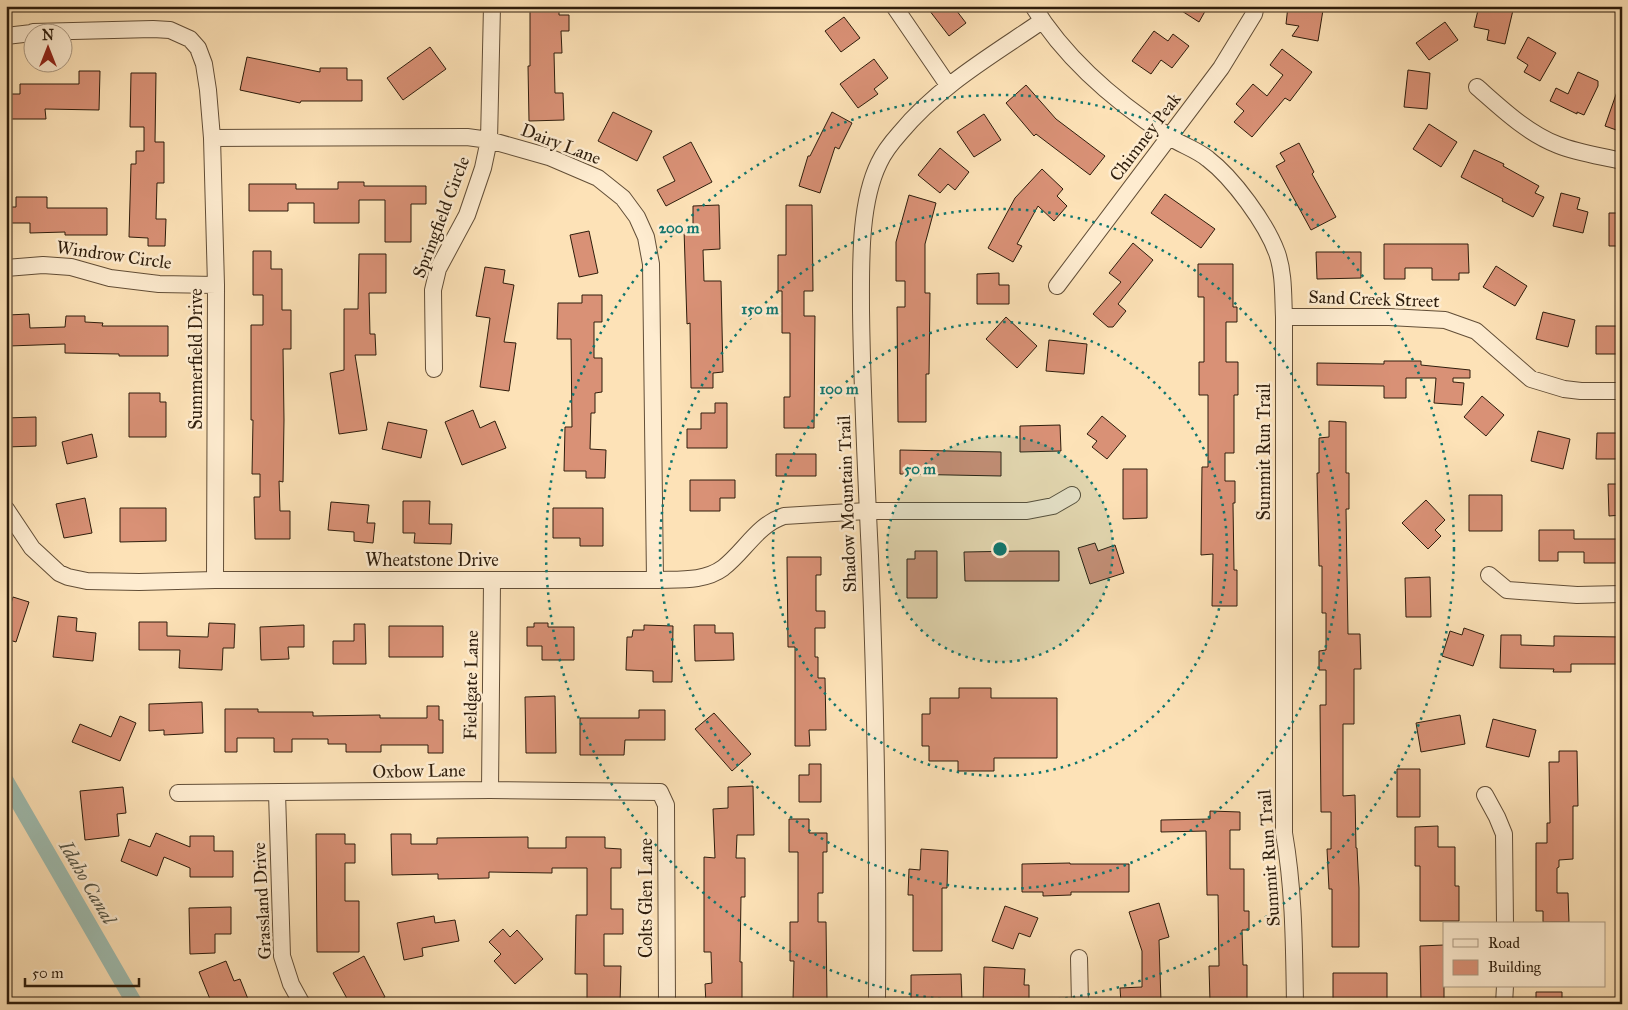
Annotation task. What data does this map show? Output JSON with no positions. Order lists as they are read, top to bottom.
{
  "streets": {
    "street": [
      "Chimney Peak",
      "Dairy Lane",
      "Springfield Circle",
      "Windrow Circle",
      "Sand Creek Street",
      "Summerfield Drive",
      "Summit Run Trail",
      "Shadow Mountain Trail",
      "Wheatstone Drive",
      "Fieldgate Lane",
      "Oxbow Lane",
      "Colts Glen Lane",
      "Grassland Drive"
    ]
  },
  "crossings": [
    ["Chimney Peak", "Summit Run Trail"],
    ["Dairy Lane", "Springfield Circle"],
    ["Dairy Lane", "Summerfield Drive"],
    ["Dairy Lane", "Wheatstone Drive"],
    ["Windrow Circle", "Summerfield Drive"],
    ["Sand Creek Street", "Summit Run Trail"],
    ["Summerfield Drive", "Wheatstone Drive"],
    ["Summit Run Trail", "Shadow Mountain Trail"],
    ["Shadow Mountain Trail", "Wheatstone Drive"],
    ["Wheatstone Drive", "Fieldgate Lane"],
    ["Fieldgate Lane", "Oxbow Lane"],
    ["Oxbow Lane", "Colts Glen Lane"],
    ["Oxbow Lane", "Grassland Drive"]
  ],
  "water": ["Idaho Canal"],
  "legend": ["Road", "Building"],
  "scale_bar": "50 m",
  "north": "top",
  "rings": [
    "200 m",
    "150 m",
    "100 m",
    "50 m"
  ]
}
